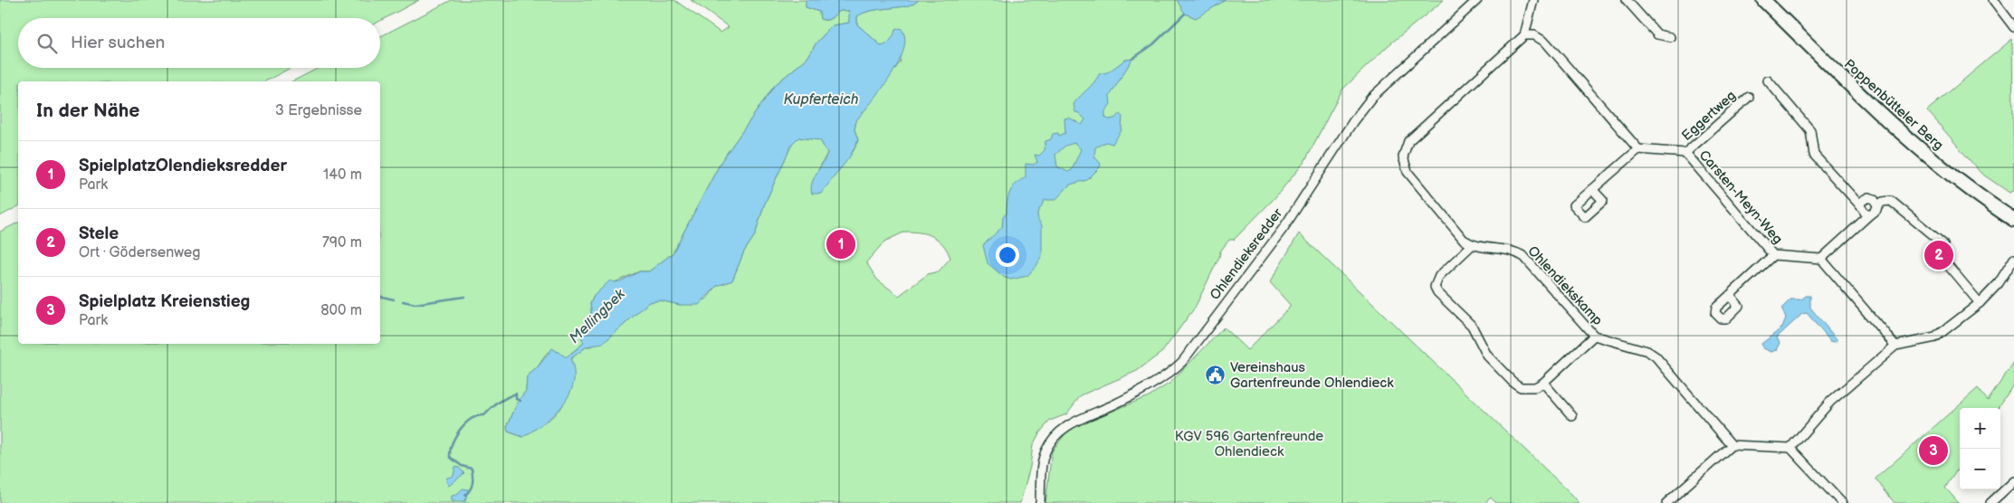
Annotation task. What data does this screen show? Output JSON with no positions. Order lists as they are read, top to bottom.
{
  "streets": {
    "main road": ["Poppenbütteler Berg"],
    "street": [
      "Eggertweg",
      "Carsten-Meyn-Weg",
      "Ohlendieksredder",
      "Ohlendiekskamp"
    ]
  },
  "crossings": [
    ["Eggertweg", "Carsten-Meyn-Weg"]
  ],
  "water": ["Kupferteich", "Mellingbek"],
  "parks": ["KGV 596 Gartenfreunde Ohlendieck"],
  "places": {
    "public building": ["Vereinshaus Gartenfreunde Ohlendieck"]
  },
  "page": {
    "search": "Hier suchen",
    "heading": ["In der Nähe", "3 Ergebnisse"],
    "list": [
      {
        "mark": "1",
        "name": "SpielplatzOlendieksredder",
        "note": "Park",
        "value": "140 m"
      },
      {
        "mark": "2",
        "name": "Stele",
        "note": "Ort · Gödersenweg",
        "value": "790 m"
      },
      {
        "mark": "3",
        "name": "Spielplatz Kreienstieg",
        "note": "Park",
        "value": "800 m"
      }
    ],
    "pins": ["1", "2", "3"],
    "map_buttons": ["+", "−"]
  }
}
